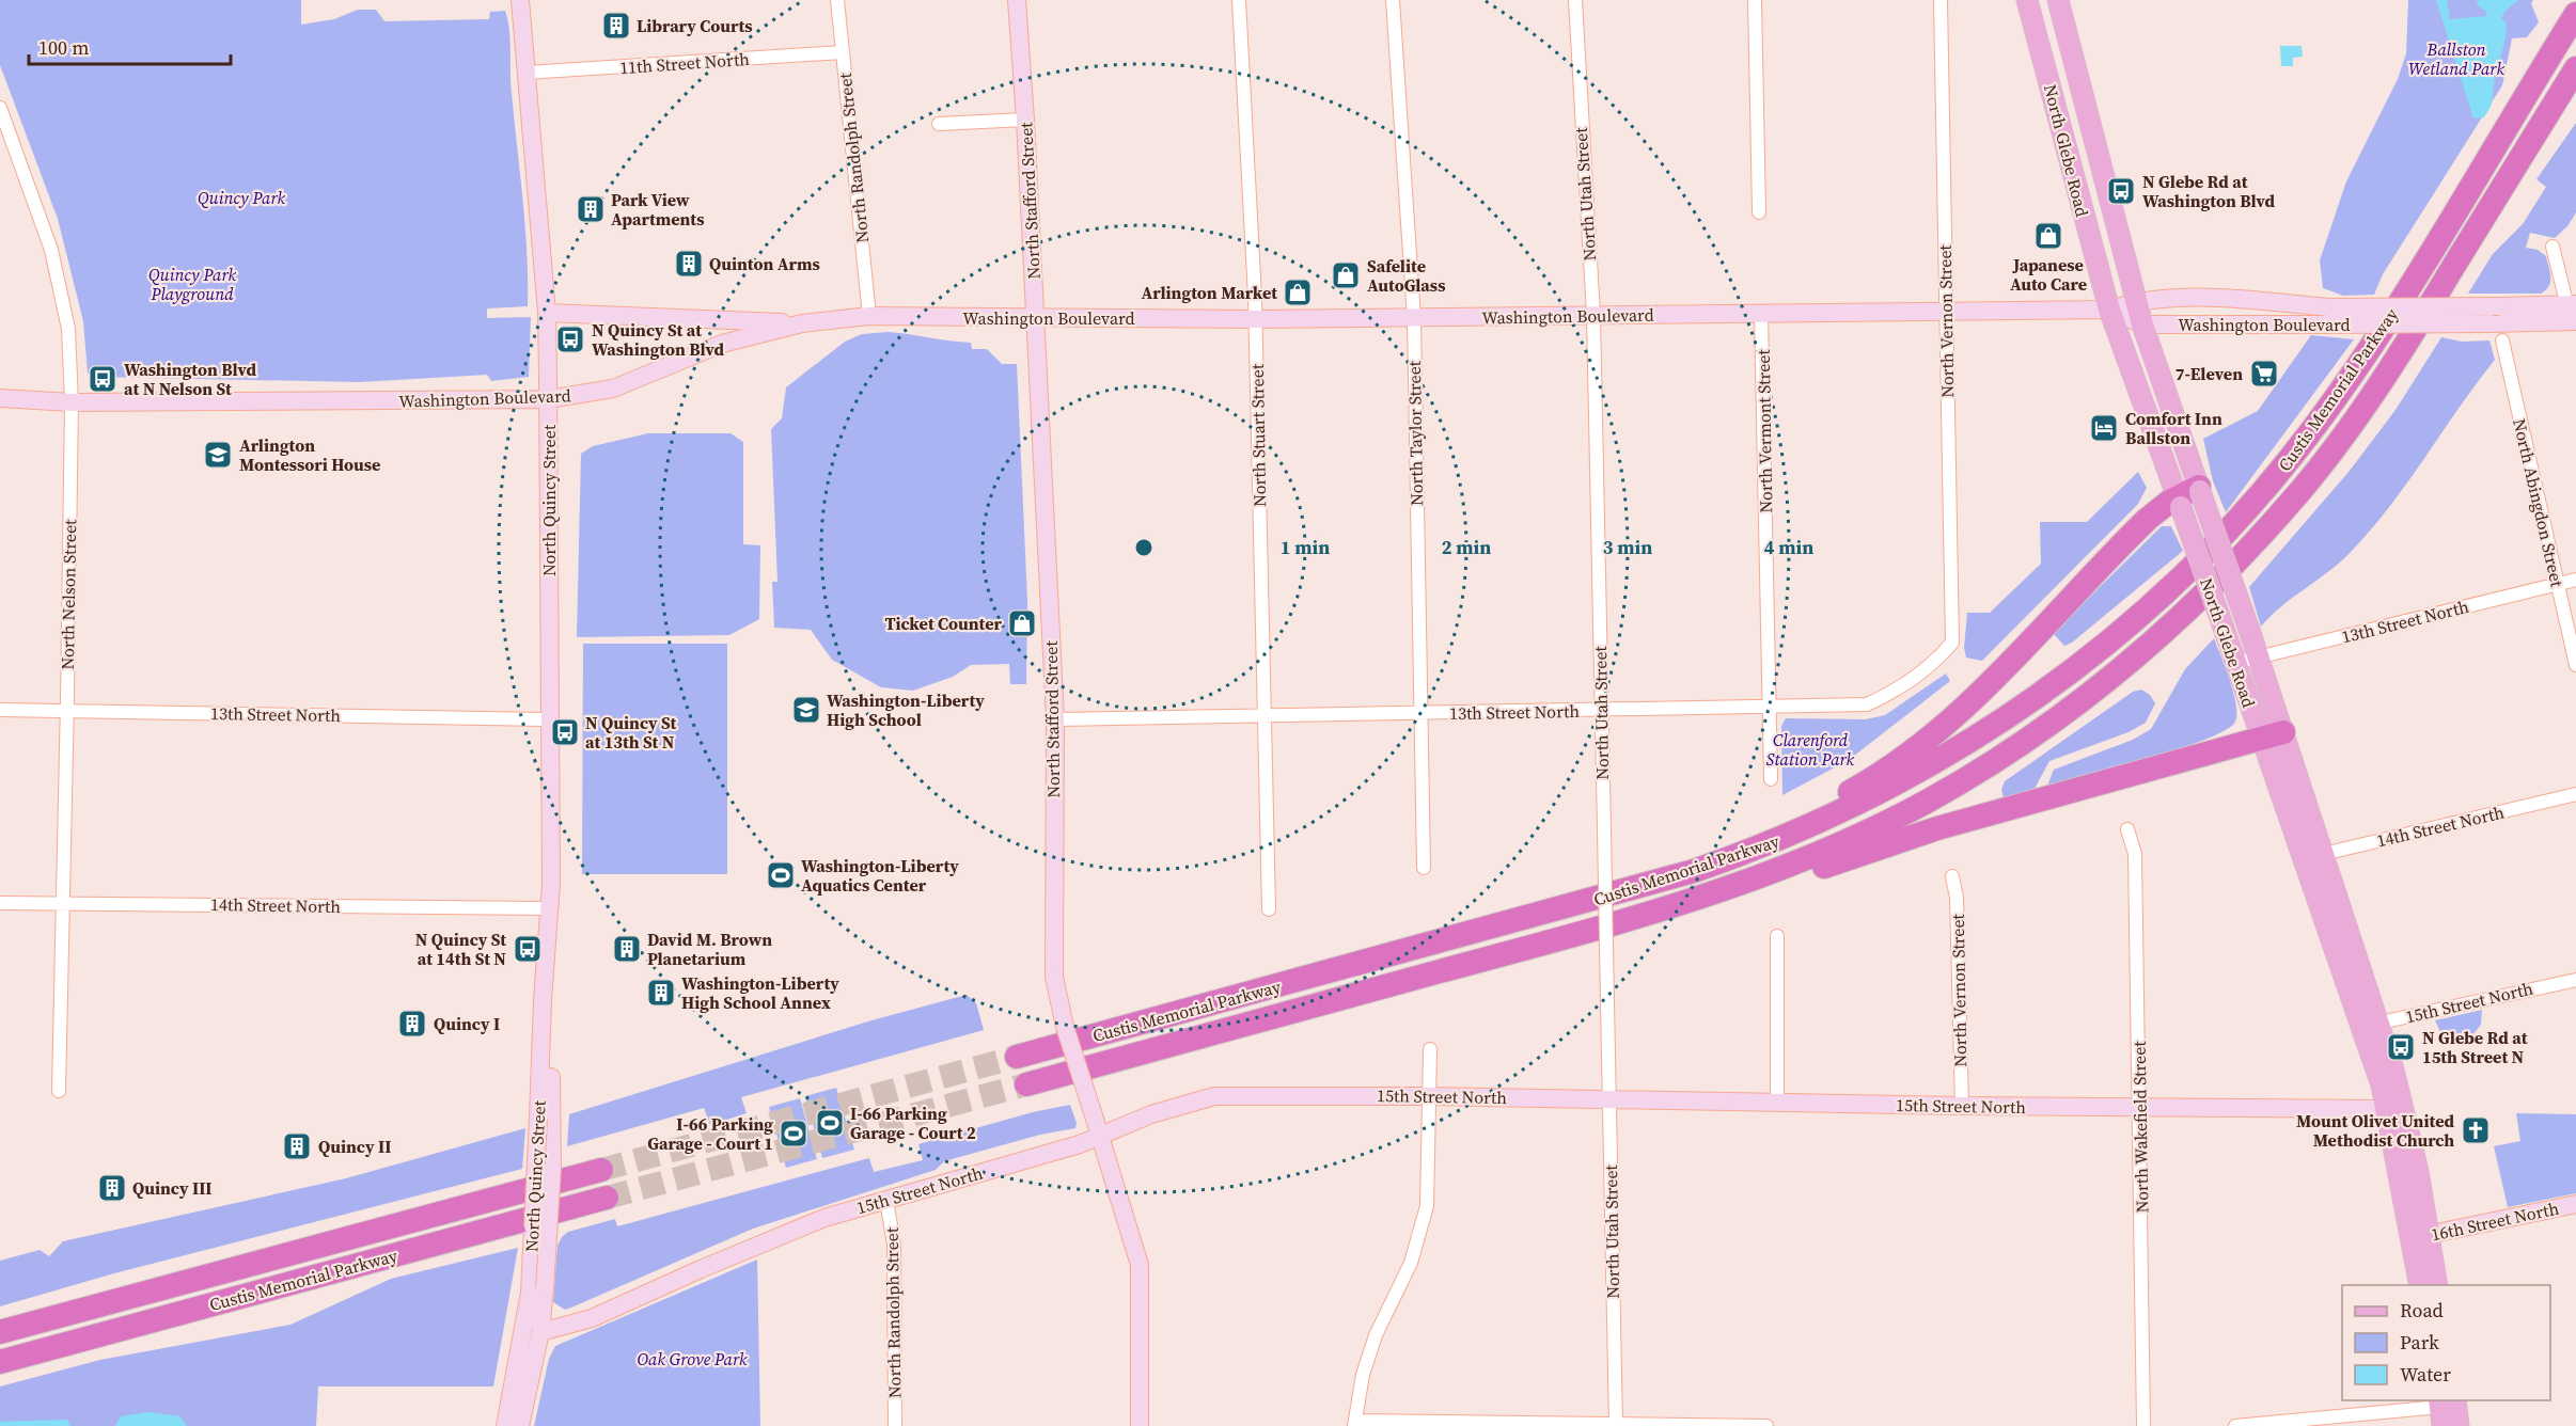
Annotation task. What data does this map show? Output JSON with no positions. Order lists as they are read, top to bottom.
{
  "streets": {
    "highway": ["Custis Memorial Parkway"],
    "main road": [
      "North Glebe Road",
      "North Stafford Street",
      "Washington Boulevard",
      "North Quincy Street",
      "15th Street North",
      "16th Street North"
    ],
    "street": [
      "11th Street North",
      "North Randolph Street",
      "North Utah Street",
      "North Vernon Street",
      "North Vermont Street",
      "North Taylor Street",
      "North Stuart Street",
      "North Abingdon Street",
      "North Nelson Street",
      "13th Street North",
      "14th Street North",
      "North Wakefield Street"
    ]
  },
  "crossings": [
    ["11th Street North", "North Randolph Street"],
    ["11th Street North", "North Quincy Street"],
    ["North Glebe Road", "Washington Boulevard"],
    ["North Glebe Road", "13th Street North"],
    ["North Glebe Road", "14th Street North"],
    ["North Glebe Road", "15th Street North"],
    ["North Glebe Road", "16th Street North"],
    ["North Randolph Street", "Washington Boulevard"],
    ["North Randolph Street", "15th Street North"],
    ["North Utah Street", "Washington Boulevard"],
    ["North Utah Street", "13th Street North"],
    ["North Utah Street", "15th Street North"],
    ["North Stafford Street", "Washington Boulevard"],
    ["North Stafford Street", "13th Street North"],
    ["North Stafford Street", "15th Street North"],
    ["Washington Boulevard", "North Vernon Street"],
    ["Washington Boulevard", "North Vermont Street"],
    ["Washington Boulevard", "North Taylor Street"],
    ["Washington Boulevard", "North Stuart Street"],
    ["Washington Boulevard", "North Quincy Street"],
    ["Washington Boulevard", "North Nelson Street"],
    ["North Vernon Street", "13th Street North"],
    ["North Vernon Street", "15th Street North"],
    ["North Vermont Street", "13th Street North"],
    ["North Taylor Street", "13th Street North"],
    ["North Stuart Street", "13th Street North"],
    ["North Quincy Street", "13th Street North"],
    ["North Quincy Street", "14th Street North"],
    ["North Quincy Street", "15th Street North"],
    ["North Abingdon Street", "13th Street North"],
    ["North Nelson Street", "13th Street North"],
    ["North Nelson Street", "14th Street North"],
    ["15th Street North", "North Wakefield Street"]
  ],
  "parks": [
    "Ballston Wetland Park",
    "Quincy Park",
    "Quincy Park Playground",
    "Clarenford Station Park",
    "Oak Grove Park"
  ],
  "places": {
    "building": [
      "Library Courts",
      "Park View Apartments",
      "Quinton Arms",
      "David M. Brown Planetarium",
      "Washington-Liberty High School Annex",
      "Quincy I",
      "Quincy II",
      "Quincy III"
    ],
    "bus stop": [
      "N Glebe Rd at Washington Blvd",
      "N Quincy St at Washington Blvd",
      "Washington Blvd at N Nelson St",
      "N Quincy St at 13th St N",
      "N Quincy St at 14th St N",
      "N Glebe Rd at 15th Street N"
    ],
    "shop": [
      "Japanese Auto Care",
      "Safelite AutoGlass",
      "Arlington Market",
      "Ticket Counter"
    ],
    "supermarket": ["7-Eleven"],
    "hotel": ["Comfort Inn Ballston"],
    "school or university": ["Arlington Montessori House", "Washington-Liberty High School"],
    "sports": ["Washington-Liberty Aquatics Center", "I-66 Parking Garage - Court 2", "I-66 Parking Garage - Court 1"],
    "church": ["Mount Olivet United Methodist Church"]
  },
  "legend": ["Road", "Park", "Water"],
  "scale_bar": "100 m",
  "rings": [
    "1 min",
    "2 min",
    "3 min",
    "4 min"
  ]
}
